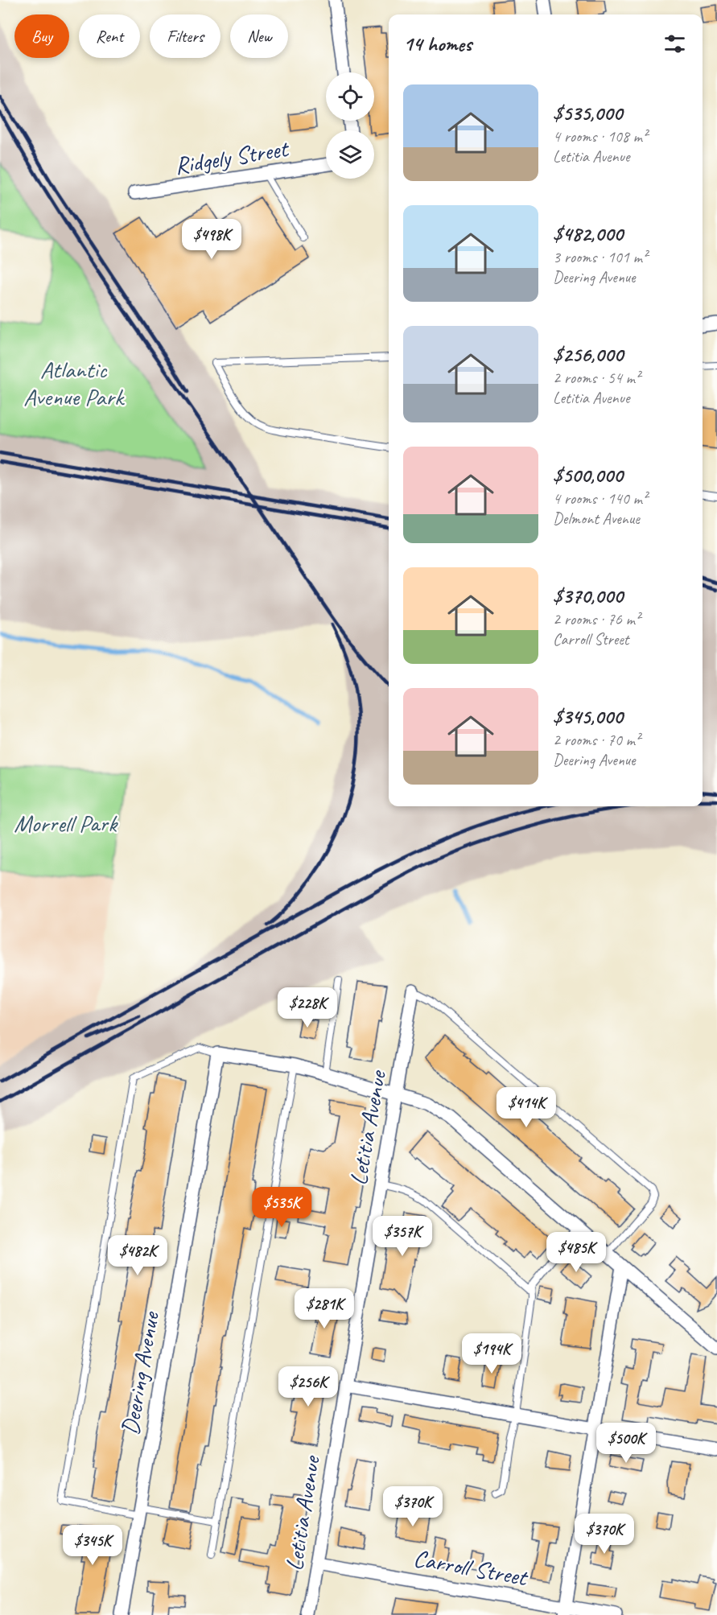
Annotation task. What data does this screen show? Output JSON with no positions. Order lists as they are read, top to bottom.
{
  "streets": {
    "street": [
      "Ridgely Street",
      "Letitia Avenue",
      "Deering Avenue",
      "Carroll Street"
    ]
  },
  "crossings": [
    ["Letitia Avenue", "Carroll Street"]
  ],
  "parks": ["Atlantic Avenue Park", "Morrell Park"],
  "page": {
    "chip": [
      "Buy",
      "Rent",
      "Filters",
      "New"
    ],
    "heading": "14 homes",
    "list": [
      {
        "name": "$535,000",
        "note": "4 rooms · 108 m² · Letitia Avenue"
      },
      {
        "name": "$482,000",
        "note": "3 rooms · 101 m² · Deering Avenue"
      },
      {
        "name": "$256,000",
        "note": "2 rooms · 54 m² · Letitia Avenue"
      },
      {
        "name": "$500,000",
        "note": "4 rooms · 140 m² · Delmont Avenue"
      },
      {
        "name": "$370,000",
        "note": "2 rooms · 76 m² · Carroll Street"
      },
      {
        "name": "$345,000",
        "note": "2 rooms · 70 m² · Deering Avenue"
      }
    ],
    "price": [
      "$498K",
      "$228K",
      "$414K",
      "$535K",
      "$357K",
      "$485K",
      "$482K",
      "$281K",
      "$194K",
      "$256K",
      "$500K",
      "$370K",
      "$370K",
      "$345K"
    ]
  }
}
